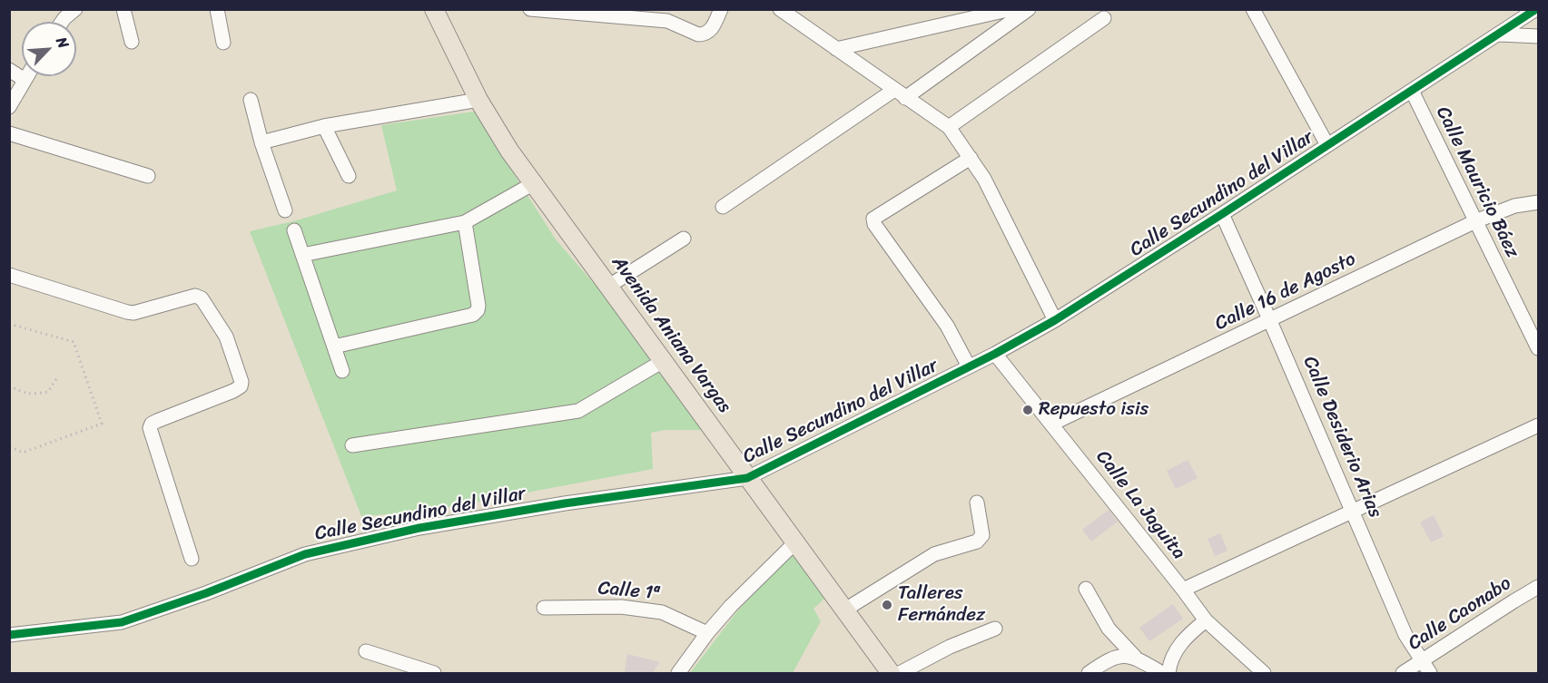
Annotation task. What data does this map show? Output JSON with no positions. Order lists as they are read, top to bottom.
{
  "streets": {
    "main road": ["Avenida Aniana Vargas"],
    "street": [
      "Calle Mauricio Báez",
      "Calle Secundino del Villar",
      "Calle 16 de Agosto",
      "Calle Desiderio Arias",
      "Calle La Jaguita",
      "Calle 1ª",
      "Calle Caonabo"
    ]
  },
  "crossings": [
    ["Calle Mauricio Báez", "Calle Secundino del Villar"],
    ["Calle Mauricio Báez", "Calle 16 de Agosto"],
    ["Calle Secundino del Villar", "Avenida Aniana Vargas"],
    ["Calle Secundino del Villar", "Calle Desiderio Arias"],
    ["Calle Secundino del Villar", "Calle La Jaguita"],
    ["Calle 16 de Agosto", "Calle Desiderio Arias"],
    ["Calle 16 de Agosto", "Calle La Jaguita"],
    ["Calle Desiderio Arias", "Calle Caonabo"]
  ],
  "places": ["Repuesto isis", "Talleres Fernández"],
  "north": "top right"
}
